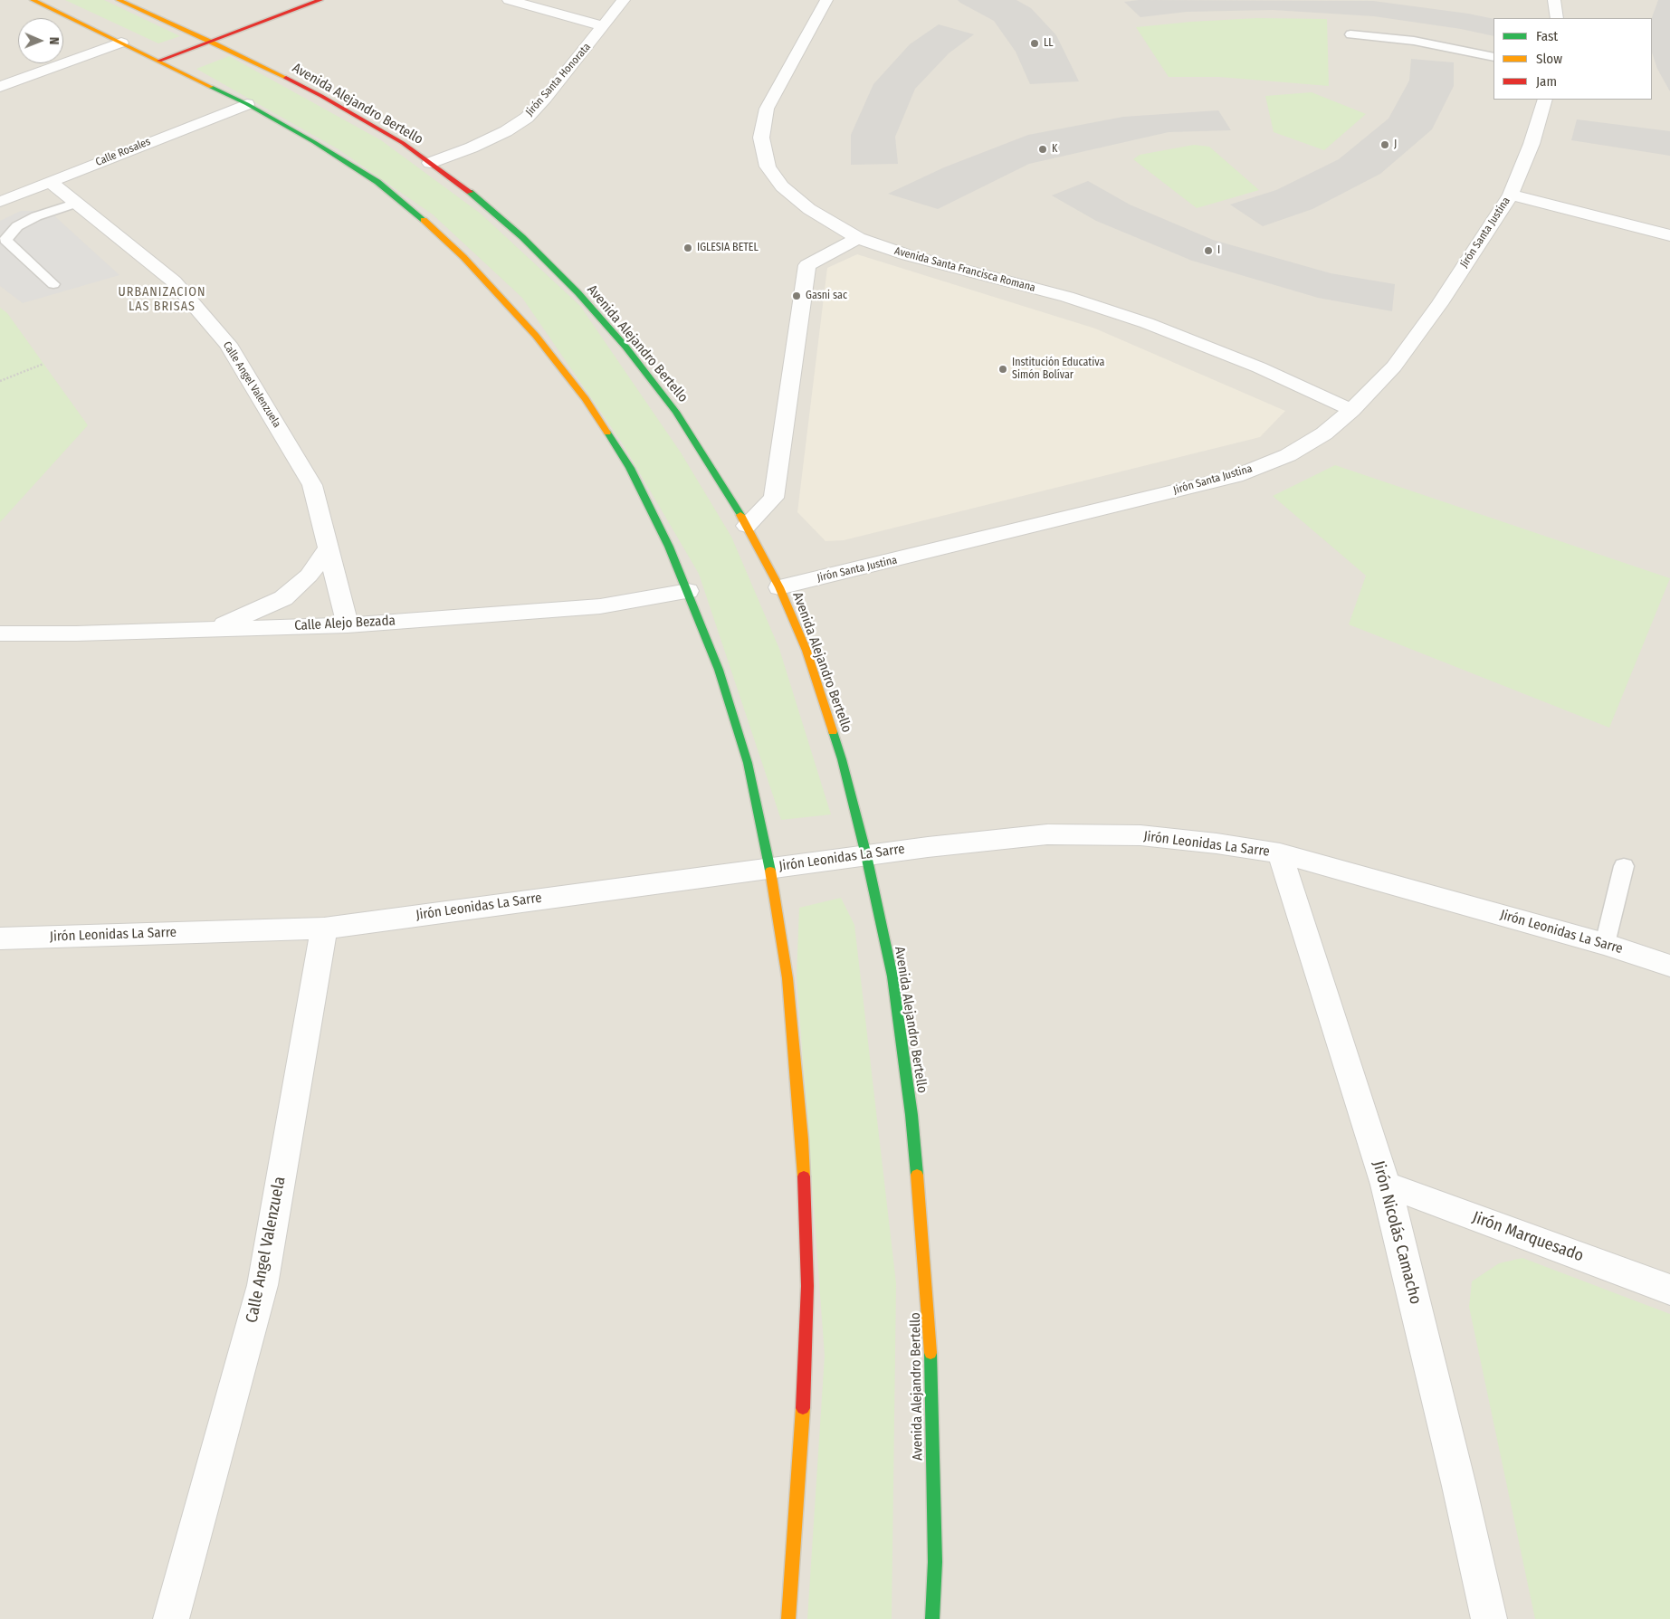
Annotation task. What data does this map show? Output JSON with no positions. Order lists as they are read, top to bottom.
{
  "streets": {
    "main road": ["Avenida Alejandro Bertello"],
    "street": [
      "Jirón Santa Honorata",
      "Calle Rosales",
      "Jirón Santa Justina",
      "Avenida Santa Francisca Romana",
      "Calle Angel Valenzuela",
      "Calle Alejo Bezada",
      "Jirón Leonidas La Sarre",
      "Jirón Nicolás Camacho",
      "Jirón Marquesado"
    ]
  },
  "crossings": [
    ["Jirón Santa Honorata", "Avenida Alejandro Bertello"],
    ["Avenida Alejandro Bertello", "Jirón Santa Justina"],
    ["Avenida Alejandro Bertello", "Jirón Leonidas La Sarre"],
    ["Calle Rosales", "Calle Angel Valenzuela"],
    ["Jirón Santa Justina", "Avenida Santa Francisca Romana"],
    ["Calle Angel Valenzuela", "Calle Alejo Bezada"],
    ["Calle Angel Valenzuela", "Jirón Leonidas La Sarre"],
    ["Jirón Leonidas La Sarre", "Jirón Nicolás Camacho"],
    ["Jirón Nicolás Camacho", "Jirón Marquesado"]
  ],
  "districts": ["URBANIZACION LAS BRISAS"],
  "places": [
    "LL",
    "J",
    "K",
    "IGLESIA BETEL",
    "I",
    "Gasni sac",
    "Institución Educativa Simón Bolívar"
  ],
  "legend": ["Fast", "Slow", "Jam"],
  "north": "right"
}
